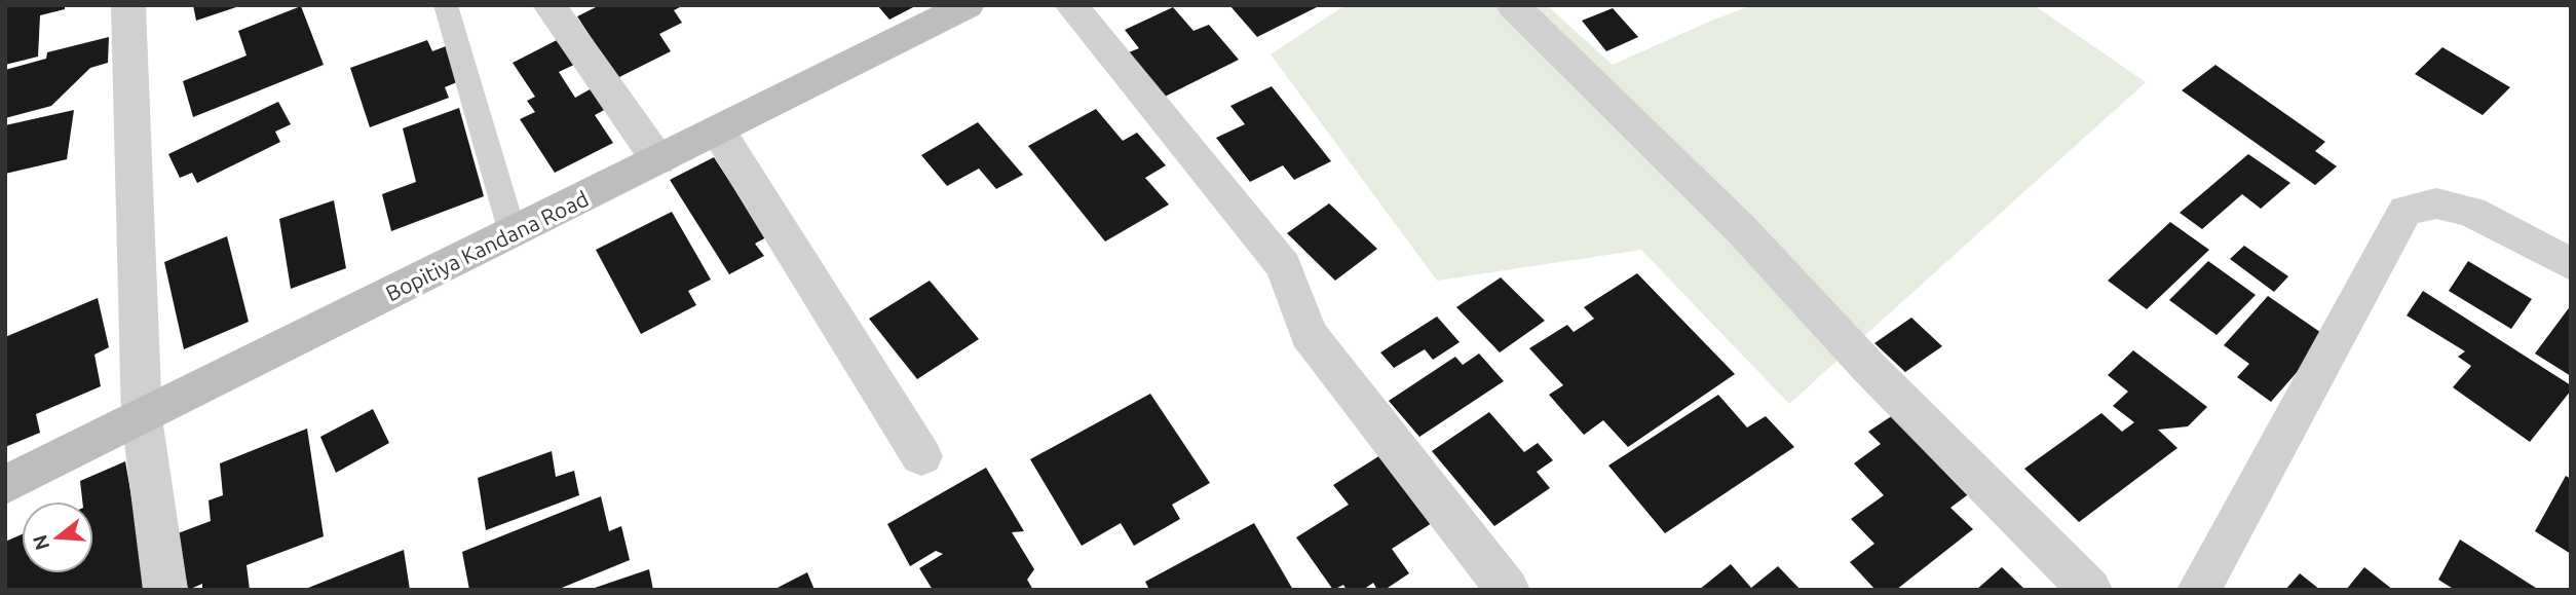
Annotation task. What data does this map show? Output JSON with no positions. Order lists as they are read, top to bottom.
{
  "streets": {
    "main road": ["Bopitiya Kandana Road"]
  },
  "north": "left"
}
